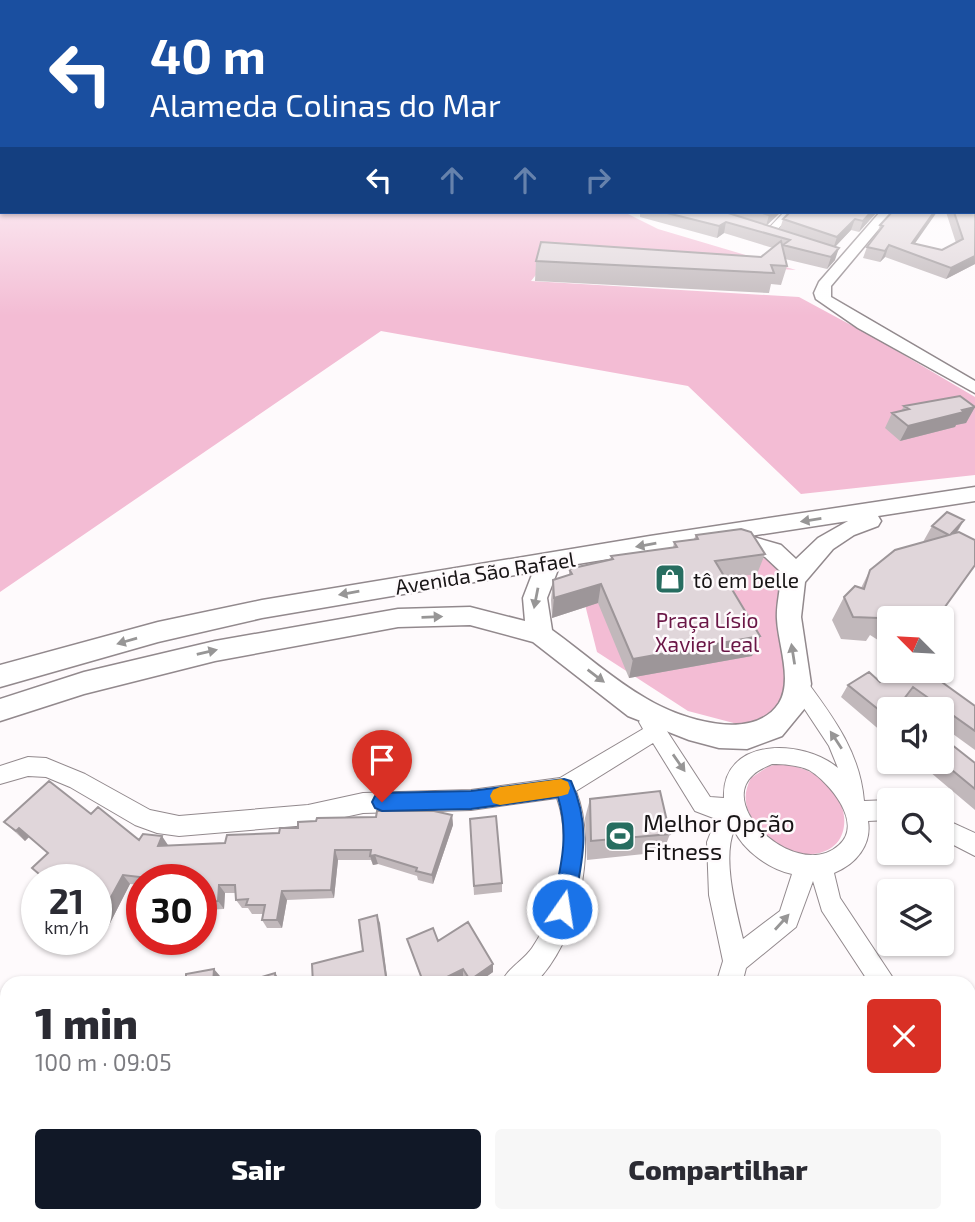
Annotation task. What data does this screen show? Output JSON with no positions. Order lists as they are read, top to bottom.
{
  "streets": {
    "main road": ["Avenida São Rafael"]
  },
  "parks": ["Praça Lísio Xavier Leal"],
  "places": {
    "shop": ["tô em belle"],
    "sports": ["Melhor Opção Fitness"]
  },
  "north": "top left",
  "page": {
    "turn": ["40 m", "Alameda Colinas do Mar"],
    "speed": "21 km/h",
    "limit": "30",
    "heading": ["1 min", "100 m · 09:05"],
    "buttons": ["Sair", "Compartilhar"]
  }
}
